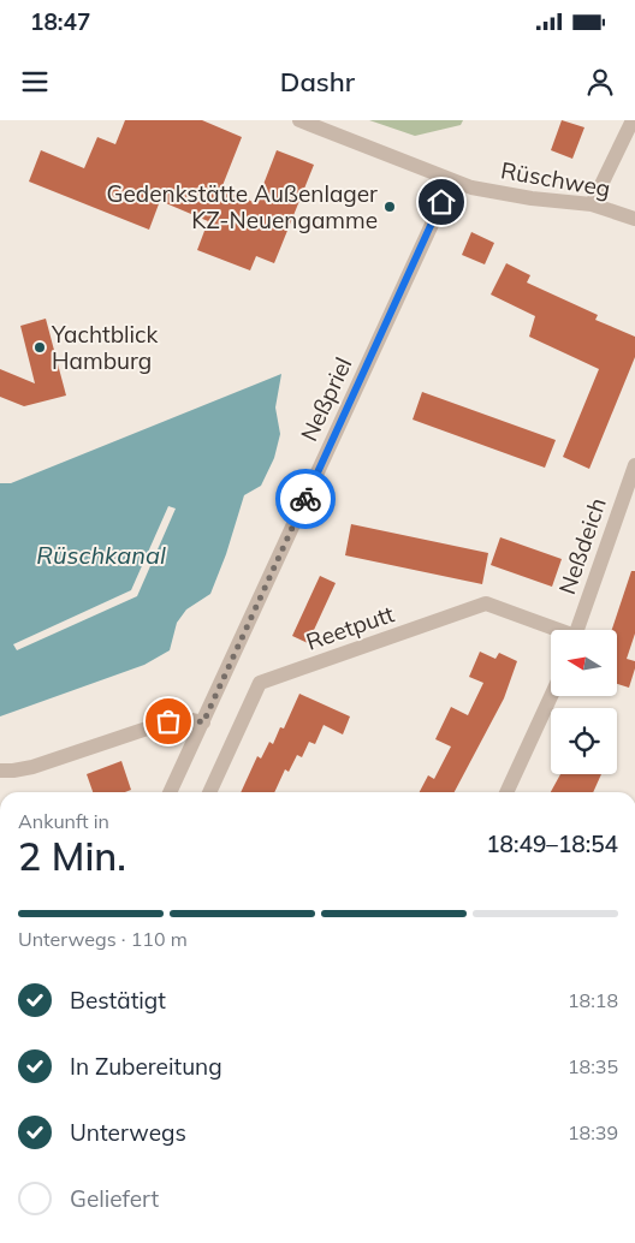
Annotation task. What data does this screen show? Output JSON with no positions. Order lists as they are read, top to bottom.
{
  "streets": {
    "street": [
      "Rüschweg",
      "Neßpriel",
      "Neßdeich",
      "Reetputt"
    ]
  },
  "crossings": [
    ["Rüschweg", "Neßpriel"]
  ],
  "water": ["Rüschkanal"],
  "places": ["Gedenkstätte Außenlager KZ-Neuengamme", "Yachtblick Hamburg"],
  "north": "left",
  "page": {
    "status": "18:47",
    "header": "Dashr",
    "heading": ["2 Min.", "Ankunft in", "18:49–18:54"],
    "bar": "Unterwegs · 110 m",
    "list": [
      ["Bestätigt", "18:18"],
      ["In Zubereitung", "18:35"],
      ["Unterwegs", "18:39"],
      "Geliefert"
    ]
  }
}
